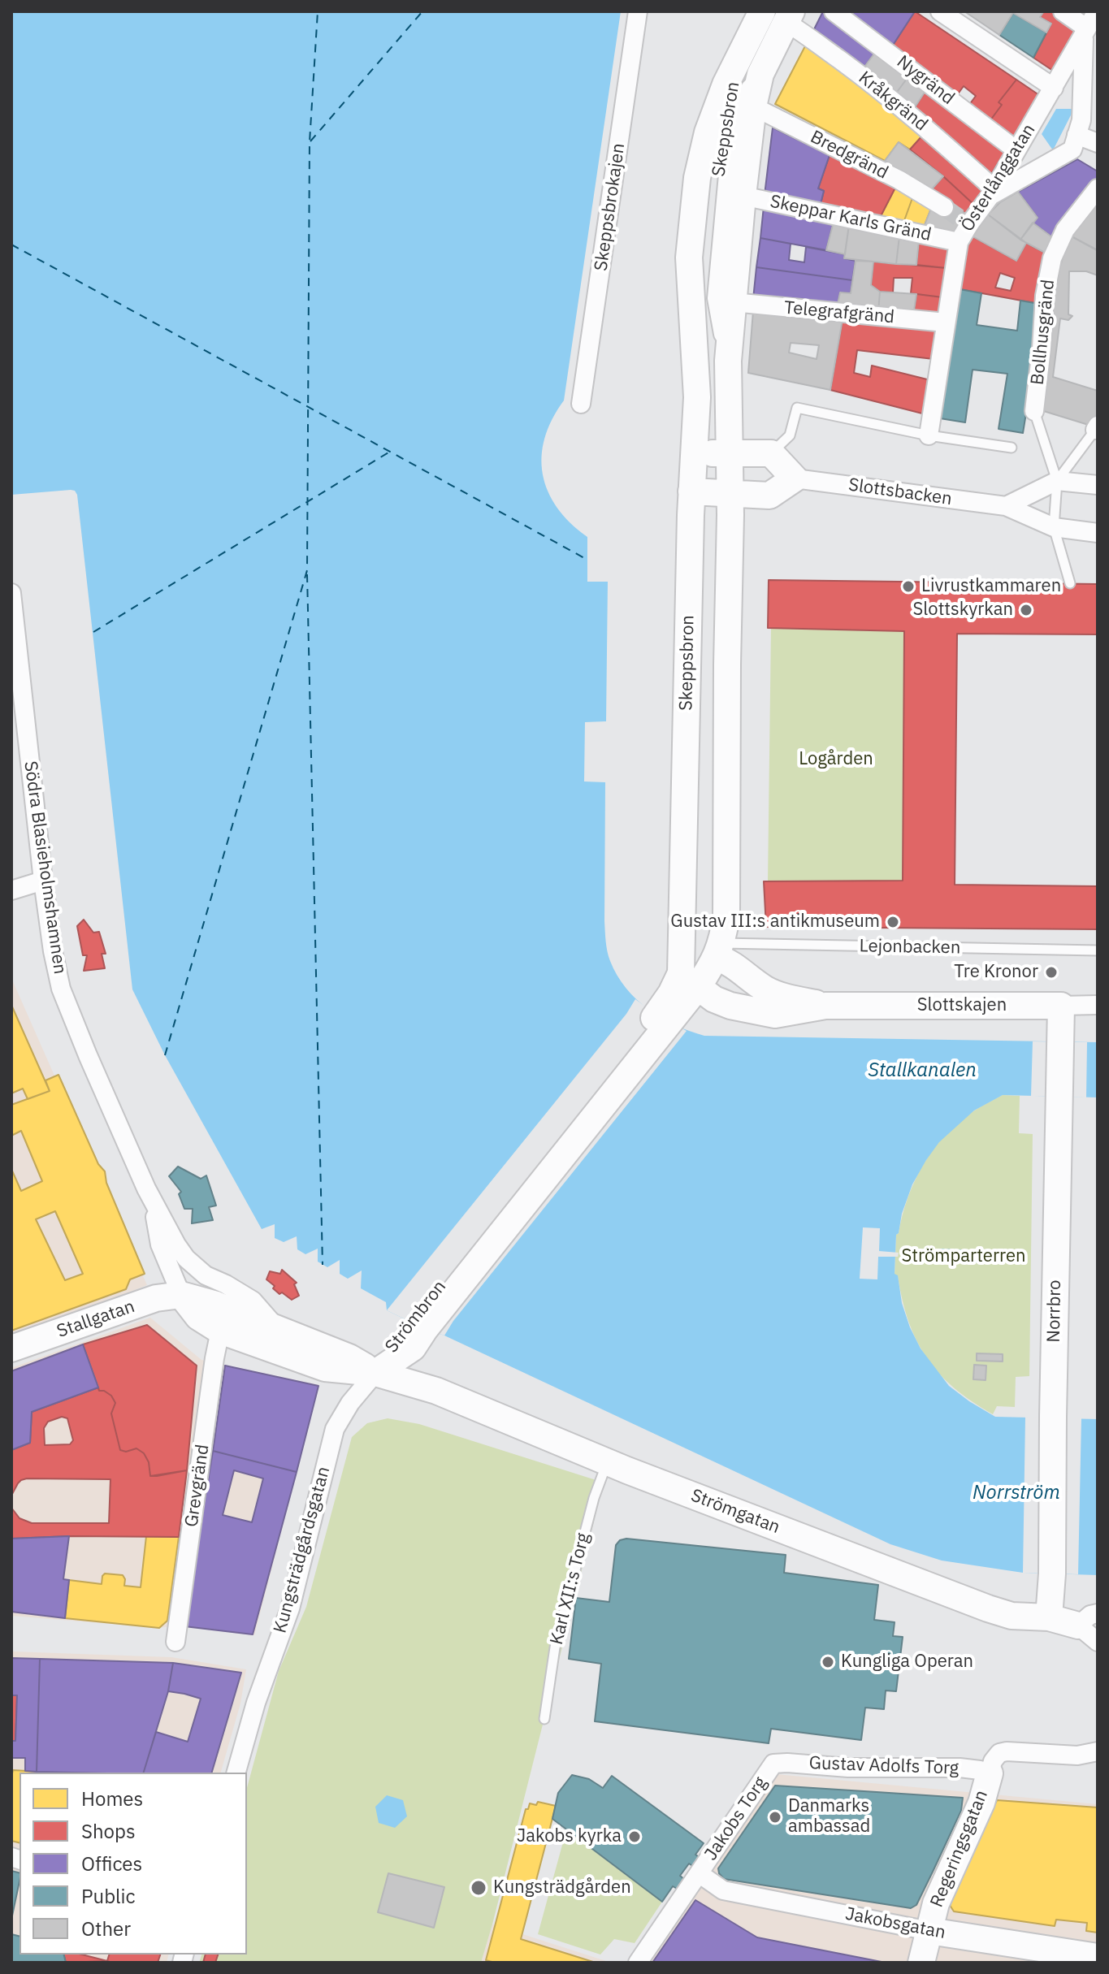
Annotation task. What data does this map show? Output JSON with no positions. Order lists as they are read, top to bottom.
{
  "streets": {
    "street": [
      "Nygränd",
      "Kråkgränd",
      "Skeppsbron",
      "Bredgränd",
      "Österlånggatan",
      "Skeppsbrokajen",
      "Skeppar Karls Gränd",
      "Telegrafgränd",
      "Bollhusgränd",
      "Slottsbacken",
      "Södra Blasieholmshamnen",
      "Slottskajen",
      "Norrbro",
      "Strömbron",
      "Stallgatan",
      "Grevgränd",
      "Strömgatan",
      "Kungsträdgårdsgatan",
      "Gustav Adolfs Torg",
      "Jakobs Torg",
      "Regeringsgatan",
      "Jakobsgatan"
    ],
    "lane": ["Lejonbacken", "Karl XII:s Torg"]
  },
  "crossings": [
    ["Nygränd", "Österlånggatan"],
    ["Kråkgränd", "Skeppsbron"],
    ["Kråkgränd", "Österlånggatan"],
    ["Skeppsbron", "Bredgränd"],
    ["Skeppsbron", "Skeppar Karls Gränd"],
    ["Skeppsbron", "Telegrafgränd"],
    ["Skeppsbron", "Lejonbacken"],
    ["Skeppsbron", "Slottskajen"],
    ["Skeppsbron", "Strömbron"],
    ["Österlånggatan", "Skeppar Karls Gränd"],
    ["Österlånggatan", "Telegrafgränd"],
    ["Södra Blasieholmshamnen", "Strömbron"],
    ["Södra Blasieholmshamnen", "Stallgatan"],
    ["Södra Blasieholmshamnen", "Grevgränd"],
    ["Södra Blasieholmshamnen", "Strömgatan"],
    ["Södra Blasieholmshamnen", "Kungsträdgårdsgatan"],
    ["Lejonbacken", "Slottskajen"],
    ["Slottskajen", "Norrbro"],
    ["Slottskajen", "Strömbron"],
    ["Norrbro", "Strömgatan"],
    ["Strömbron", "Strömgatan"],
    ["Strömbron", "Kungsträdgårdsgatan"],
    ["Strömgatan", "Kungsträdgårdsgatan"],
    ["Strömgatan", "Karl XII:s Torg"],
    ["Gustav Adolfs Torg", "Jakobs Torg"],
    ["Gustav Adolfs Torg", "Regeringsgatan"],
    ["Jakobs Torg", "Jakobsgatan"],
    ["Regeringsgatan", "Jakobsgatan"]
  ],
  "water": ["Stallkanalen", "Norrström"],
  "parks": ["Logården", "Strömparterren"],
  "places": [
    "Livrustkammaren",
    "Slottskyrkan",
    "Gustav III:s antikmuseum",
    "Tre Kronor",
    "Kungliga Operan",
    "Danmarks ambassad",
    "Jakobs kyrka",
    "Kungsträdgården"
  ],
  "legend": [
    "Homes",
    "Shops",
    "Offices",
    "Public",
    "Other"
  ]
}
